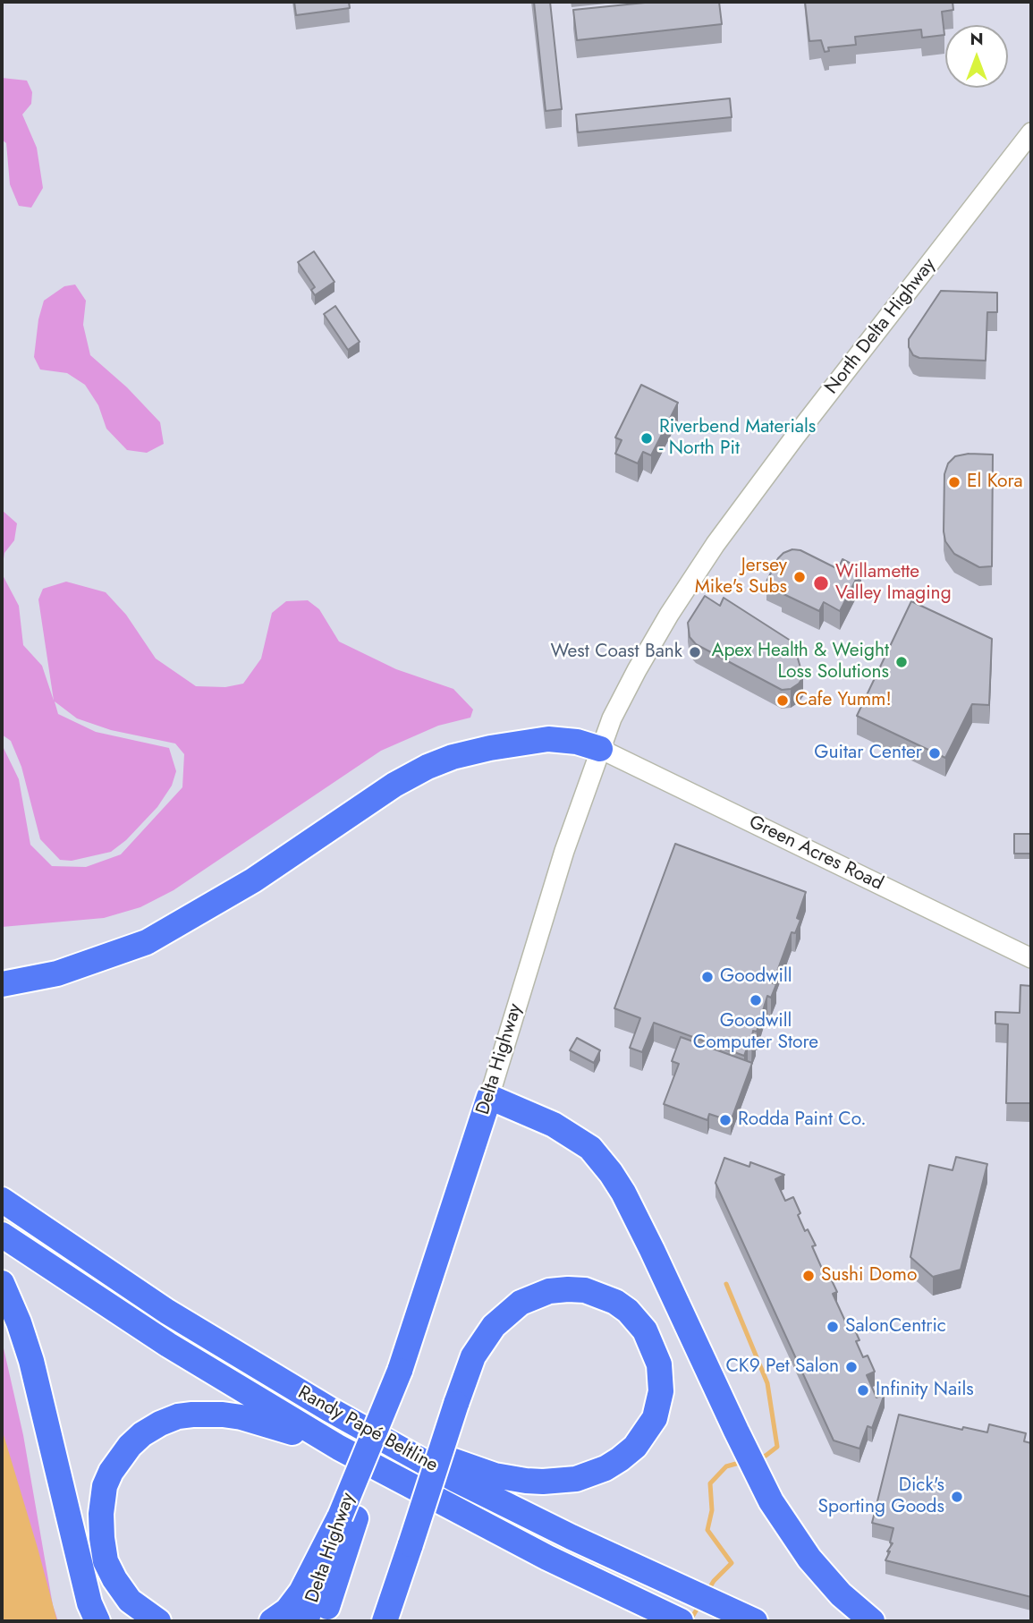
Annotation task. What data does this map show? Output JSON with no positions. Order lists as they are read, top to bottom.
{
  "streets": {
    "highway": ["Delta Highway", "Randy Papé Beltline"],
    "street": ["North Delta Highway", "Green Acres Road"]
  },
  "crossings": [
    ["North Delta Highway", "Green Acres Road"],
    ["North Delta Highway", "Delta Highway"],
    ["Green Acres Road", "Delta Highway"]
  ],
  "places": [
    "Riverbend Materials - North Pit",
    "El Kora",
    "Jersey Mike's Subs",
    "Willamette Valley Imaging",
    "West Coast Bank",
    "Apex Health & Weight Loss Solutions",
    "Cafe Yumm!",
    "Guitar Center",
    "Goodwill",
    "Goodwill Computer Store",
    "Rodda Paint Co.",
    "Sushi Domo",
    "SalonCentric",
    "CK9 Pet Salon",
    "Infinity Nails",
    "Dick's Sporting Goods"
  ],
  "north": "top"
}
